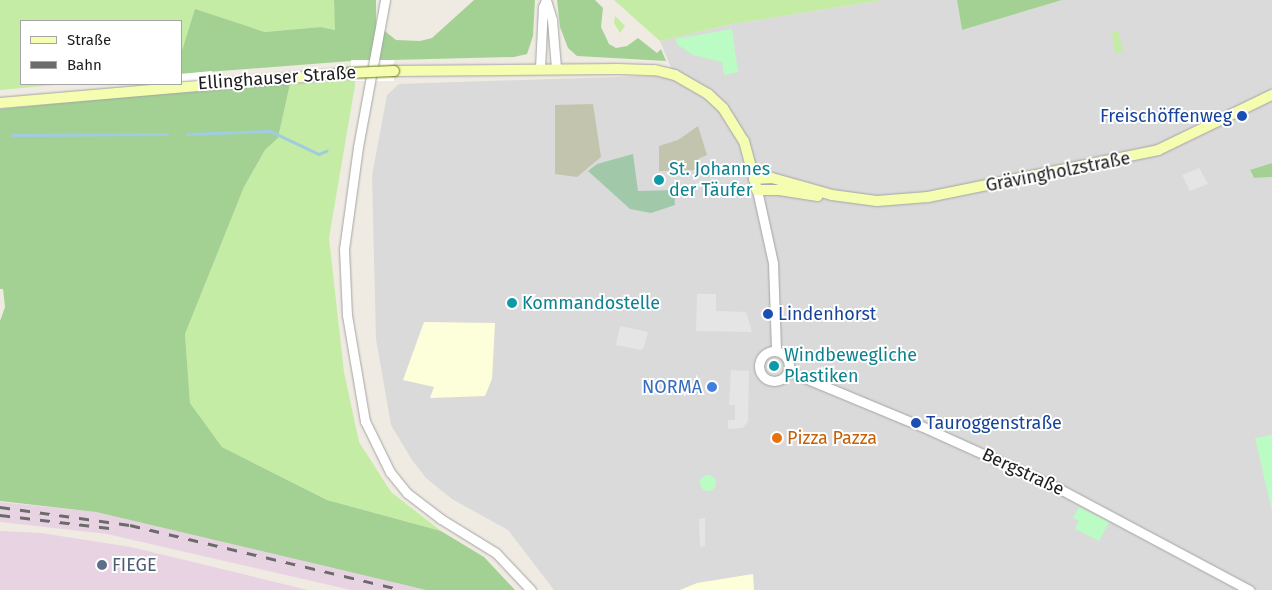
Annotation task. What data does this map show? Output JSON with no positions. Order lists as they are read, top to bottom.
{
  "streets": {
    "main road": ["Ellinghauser Straße", "Grävingholzstraße"],
    "street": ["Bergstraße"]
  },
  "crossings": [
    ["Ellinghauser Straße", "Grävingholzstraße"]
  ],
  "places": [
    "Freischöffenweg",
    "St. Johannes der Täufer",
    "Kommandostelle",
    "Lindenhorst",
    "Windbewegliche Plastiken",
    "NORMA",
    "Tauroggenstraße",
    "Pizza Pazza",
    "FIEGE"
  ],
  "legend": ["Straße", "Bahn"]
}
